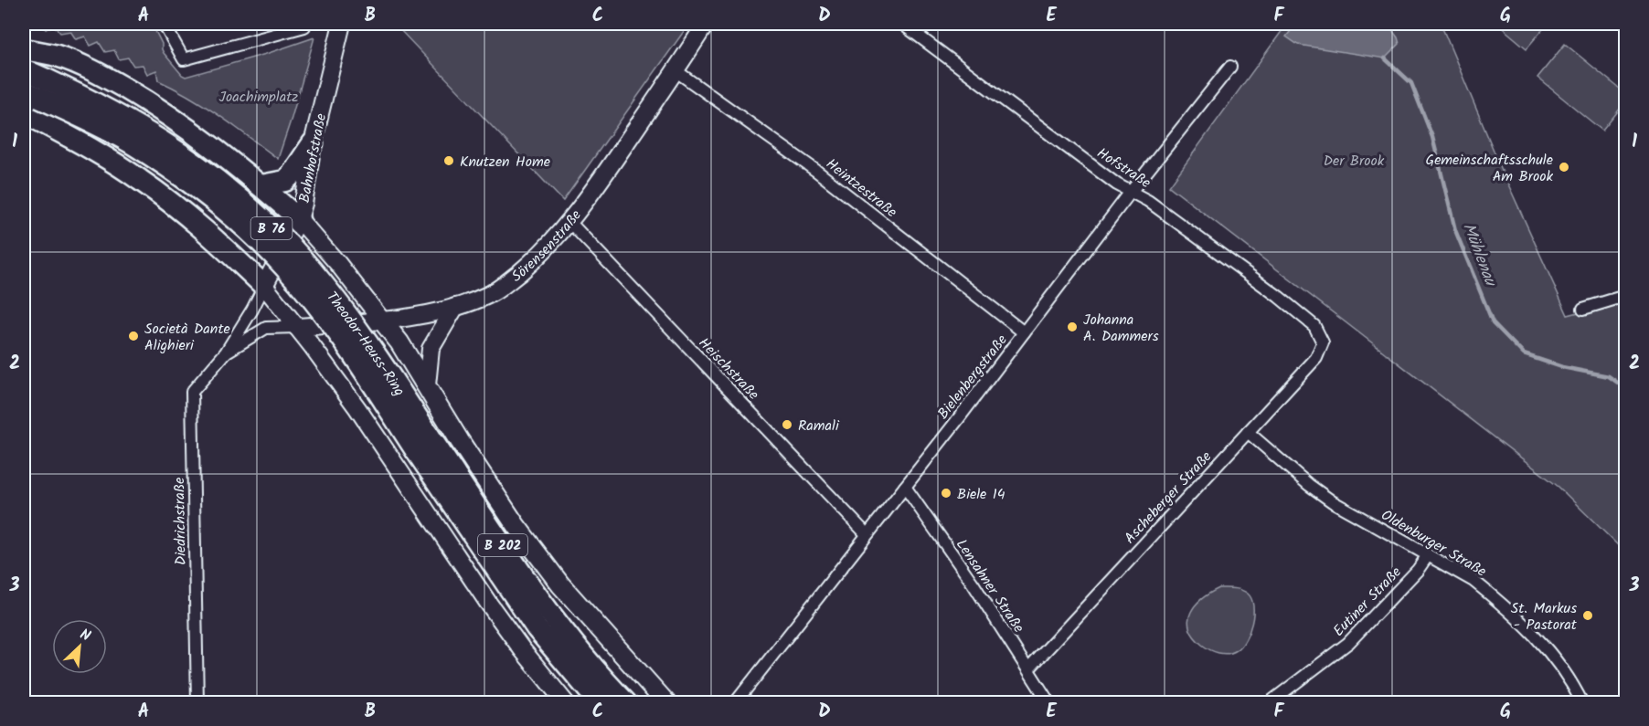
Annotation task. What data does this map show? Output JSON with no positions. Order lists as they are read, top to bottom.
{
  "streets": {
    "highway": ["B 76", "Theodor-Heuss-Ring", "B 202"],
    "main road": ["Bahnhofstraße", "Sörensenstraße"],
    "street": [
      "Hofstraße",
      "Heintzestraße",
      "Heischstraße",
      "Bielenbergstraße",
      "Ascheberger Straße",
      "Diedrichstraße",
      "Oldenburger Straße",
      "Lensahner Straße",
      "Eutiner Straße"
    ]
  },
  "crossings": [
    ["Bahnhofstraße", "B 76"],
    ["Bahnhofstraße", "Theodor-Heuss-Ring"],
    ["Bahnhofstraße", "Diedrichstraße"],
    ["Hofstraße", "Bielenbergstraße"],
    ["Hofstraße", "Ascheberger Straße"],
    ["Heintzestraße", "Sörensenstraße"],
    ["Heintzestraße", "Bielenbergstraße"],
    ["B 76", "Theodor-Heuss-Ring"],
    ["Sörensenstraße", "Theodor-Heuss-Ring"],
    ["Sörensenstraße", "Heischstraße"],
    ["Sörensenstraße", "Diedrichstraße"],
    ["Heischstraße", "Bielenbergstraße"],
    ["Bielenbergstraße", "Lensahner Straße"],
    ["Ascheberger Straße", "Oldenburger Straße"],
    ["Ascheberger Straße", "Lensahner Straße"],
    ["Oldenburger Straße", "Eutiner Straße"]
  ],
  "water": ["Mühlenau"],
  "parks": ["Joachimplatz", "Der Brook"],
  "places": [
    "Knutzen Home",
    "Gemeinschaftsschule Am Brook",
    "Johanna A. Dammers",
    "Società Dante Alighieri",
    "Ramali",
    "Biele 14",
    "St. Markus - Pastorat"
  ],
  "north": "top right",
  "grid": {
    "columns": [
      "A",
      "B",
      "C",
      "D",
      "E",
      "F",
      "G"
    ],
    "rows": ["1", "2", "3"]
  }
}
